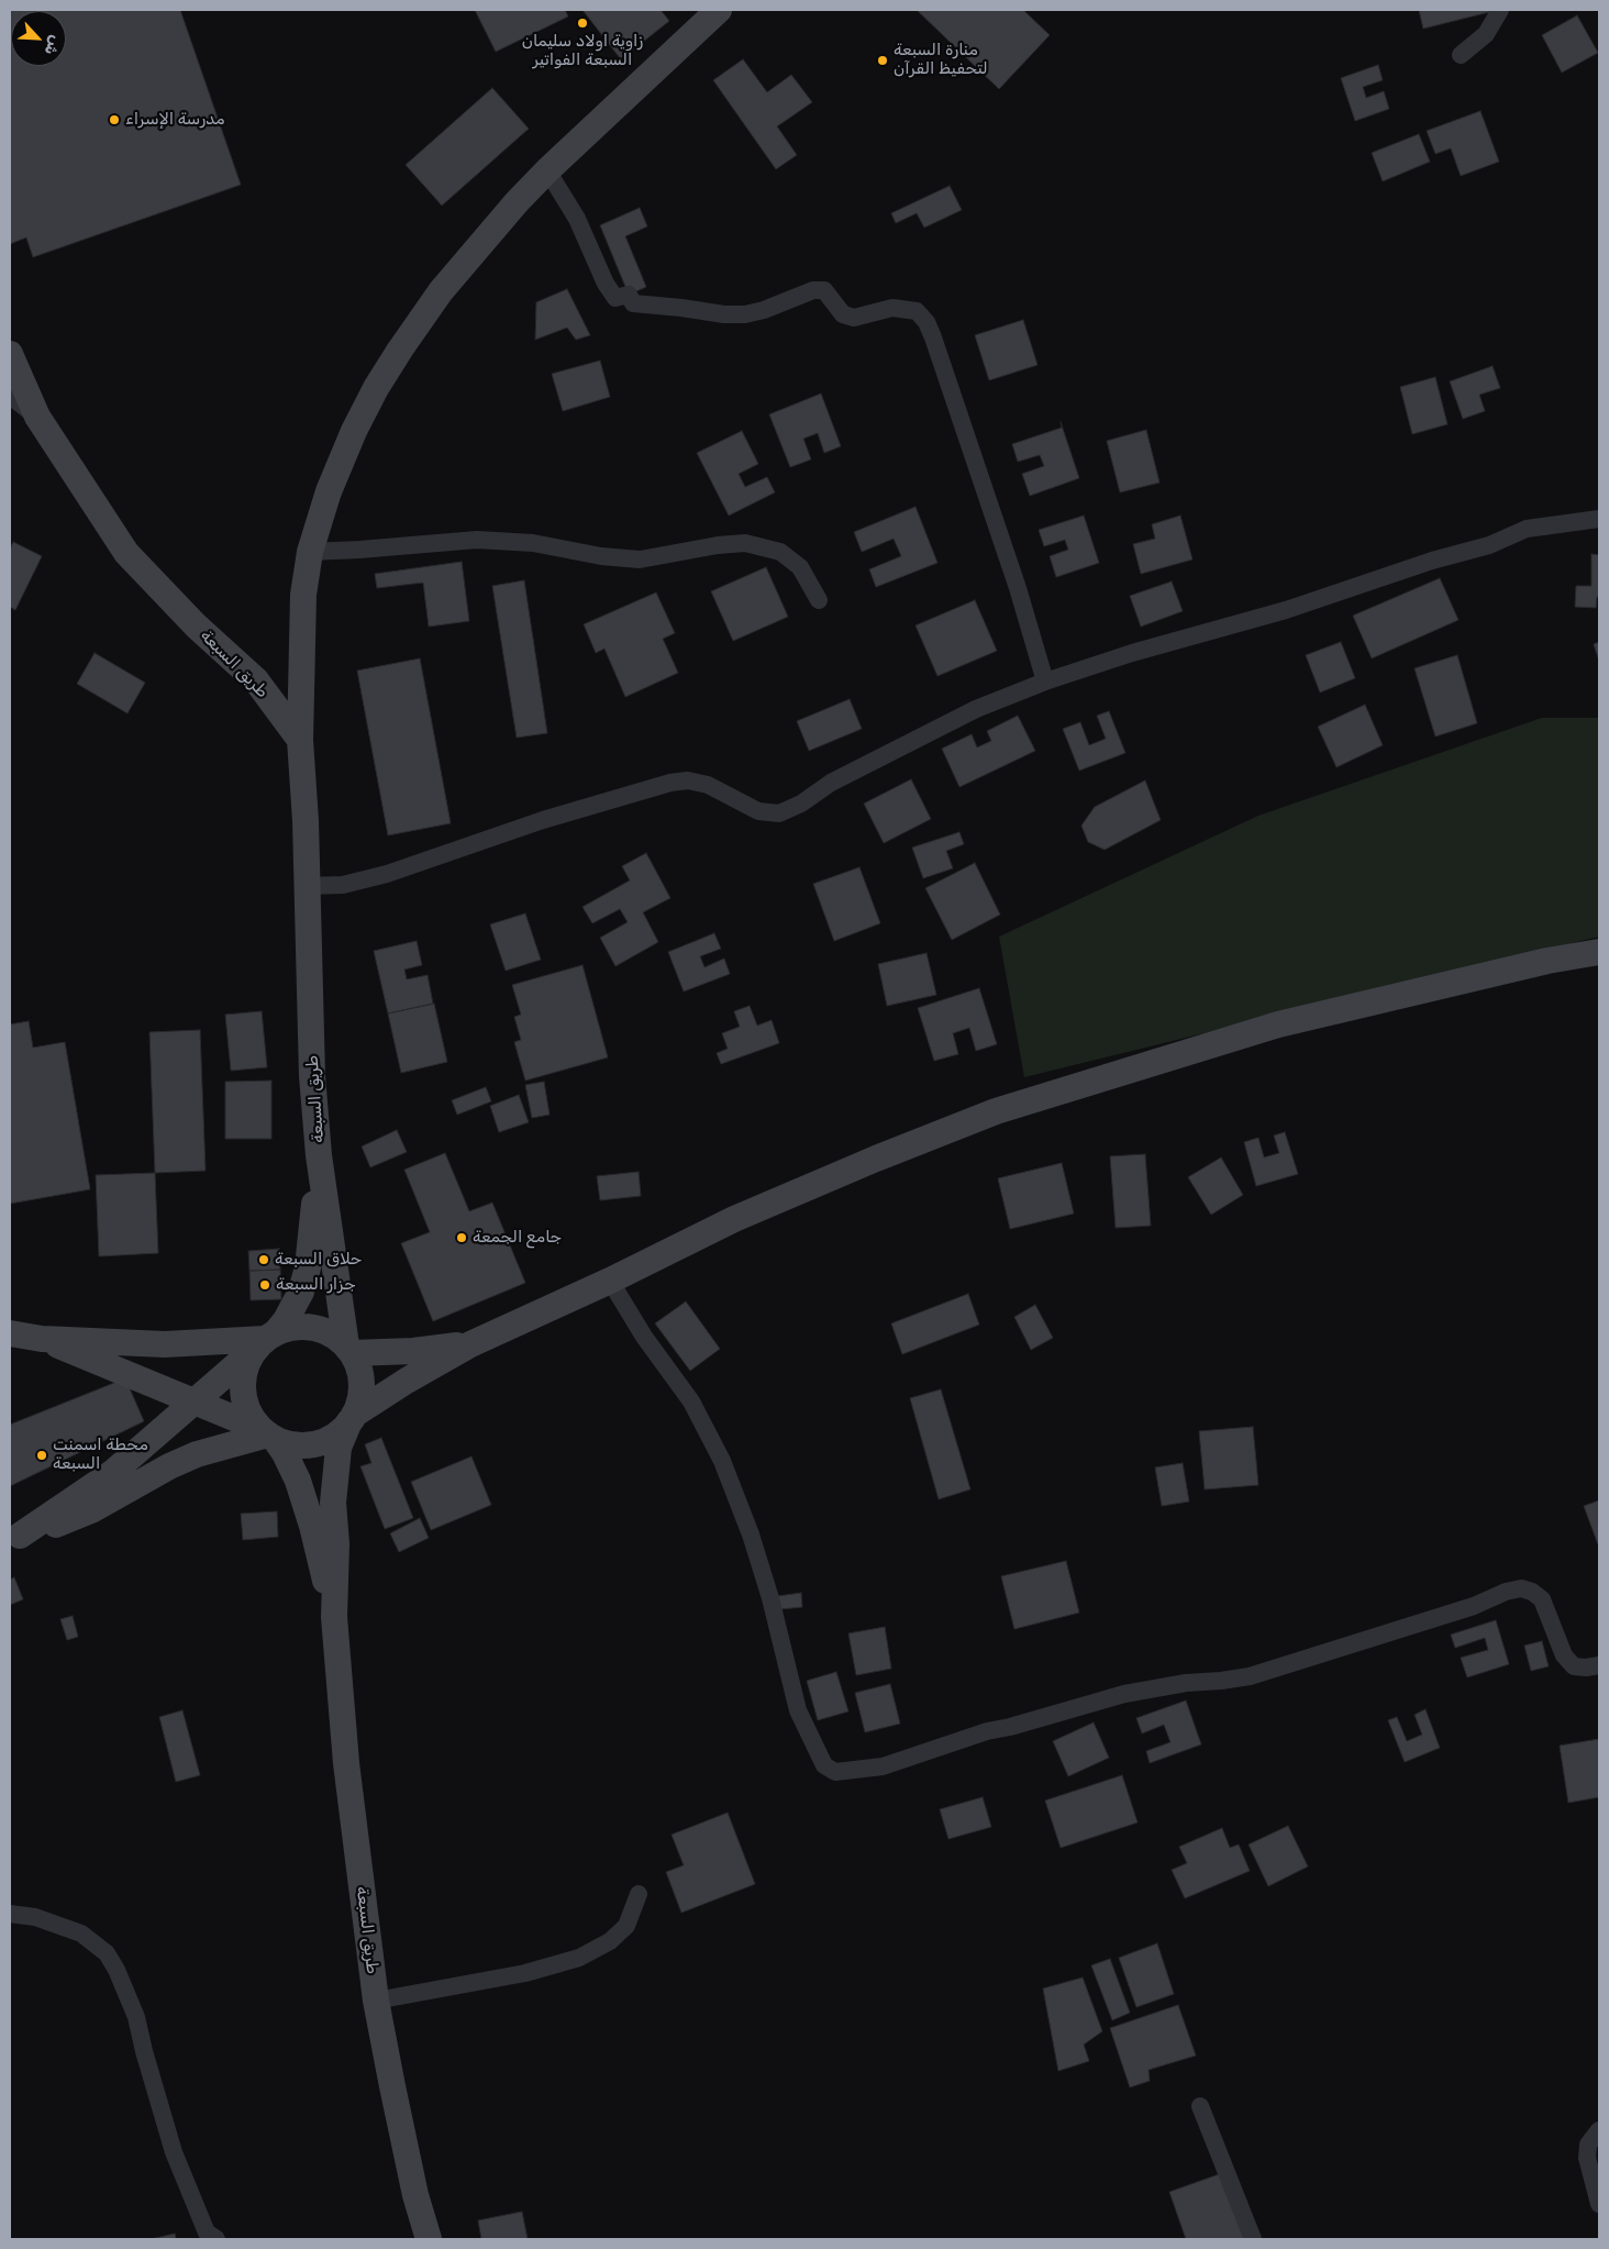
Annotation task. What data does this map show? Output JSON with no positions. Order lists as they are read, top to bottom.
{
  "streets": {
    "street": ["طريق السبعة"]
  },
  "places": [
    "زاوية اولاد سليمان السبعة الفواتير",
    "منارة السبعة لتحفيظ القرآن",
    "مدرسة الإسراء",
    "جامع الجمعة",
    "حلاق السبعة",
    "جزار السبعة",
    "محطة اسمنت السبعة"
  ],
  "north": "bottom right"
}
